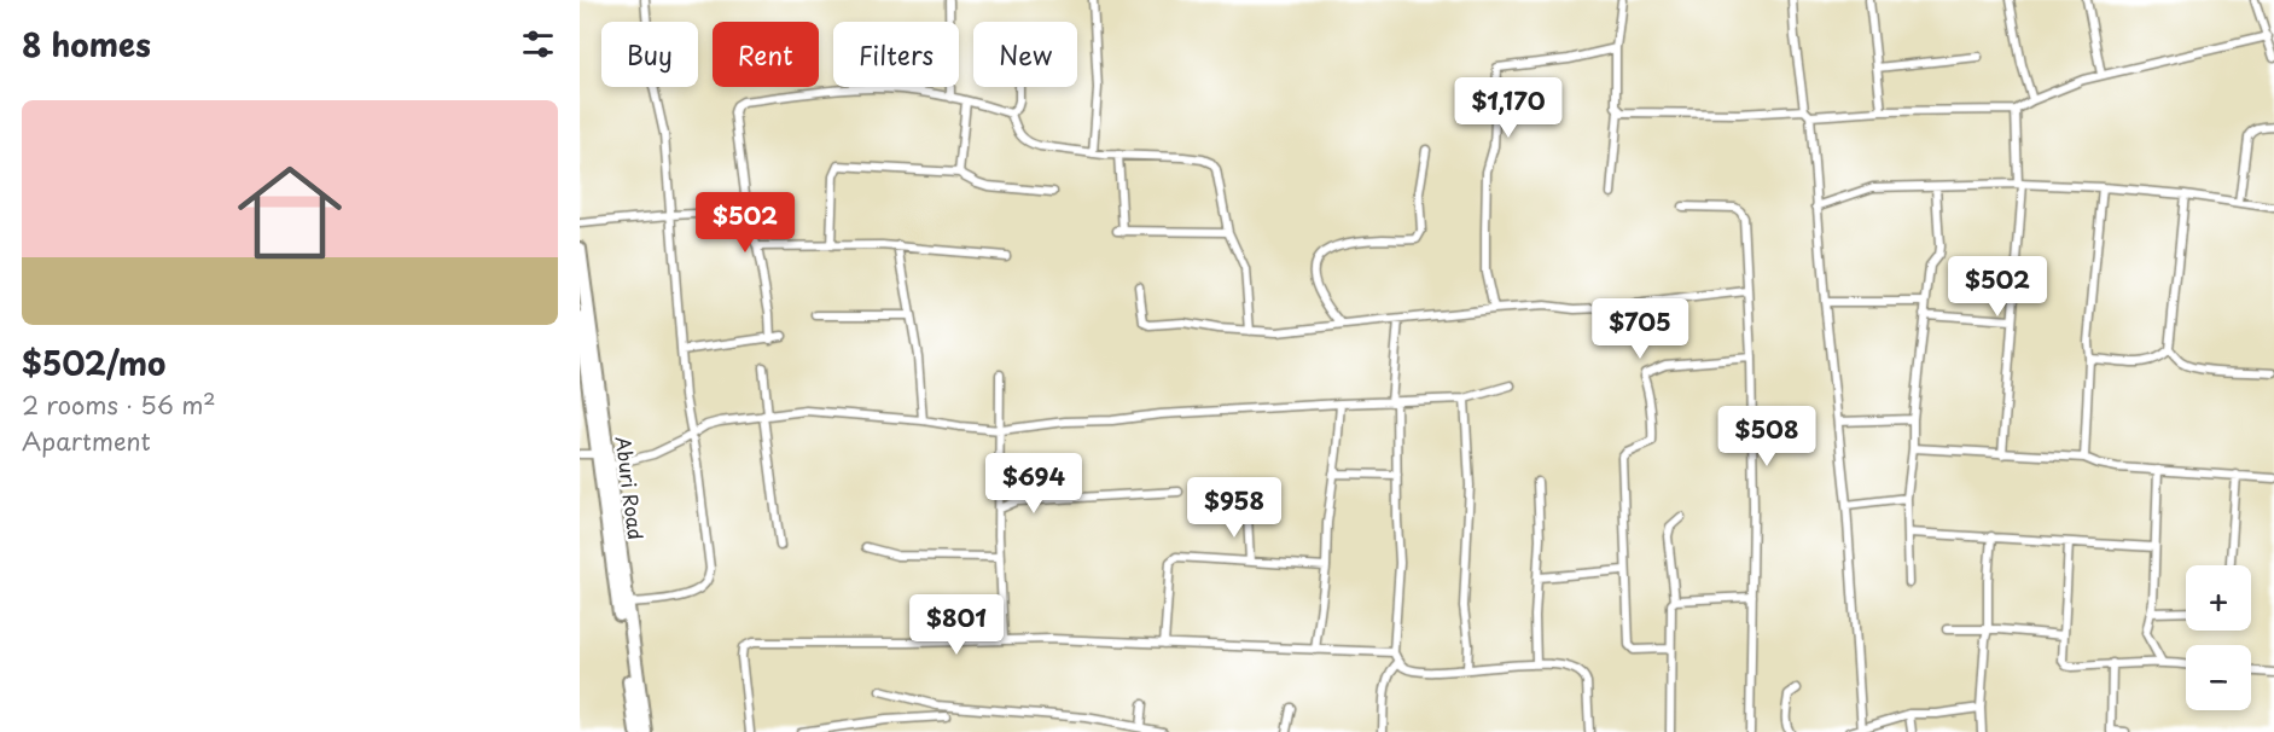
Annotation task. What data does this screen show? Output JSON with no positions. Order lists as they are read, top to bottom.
{
  "streets": {
    "highway": ["Aburi Road"]
  },
  "page": {
    "heading": "8 homes",
    "chip": [
      "Buy",
      "Rent",
      "Filters",
      "New"
    ],
    "price": [
      "$1,170",
      "$502",
      "$502",
      "$705",
      "$508",
      "$694",
      "$958",
      "$801"
    ],
    "list": [
      {
        "name": "$502/mo",
        "note": "2 rooms · 56 m² · Apartment"
      }
    ],
    "map_buttons": ["+", "−"]
  }
}
